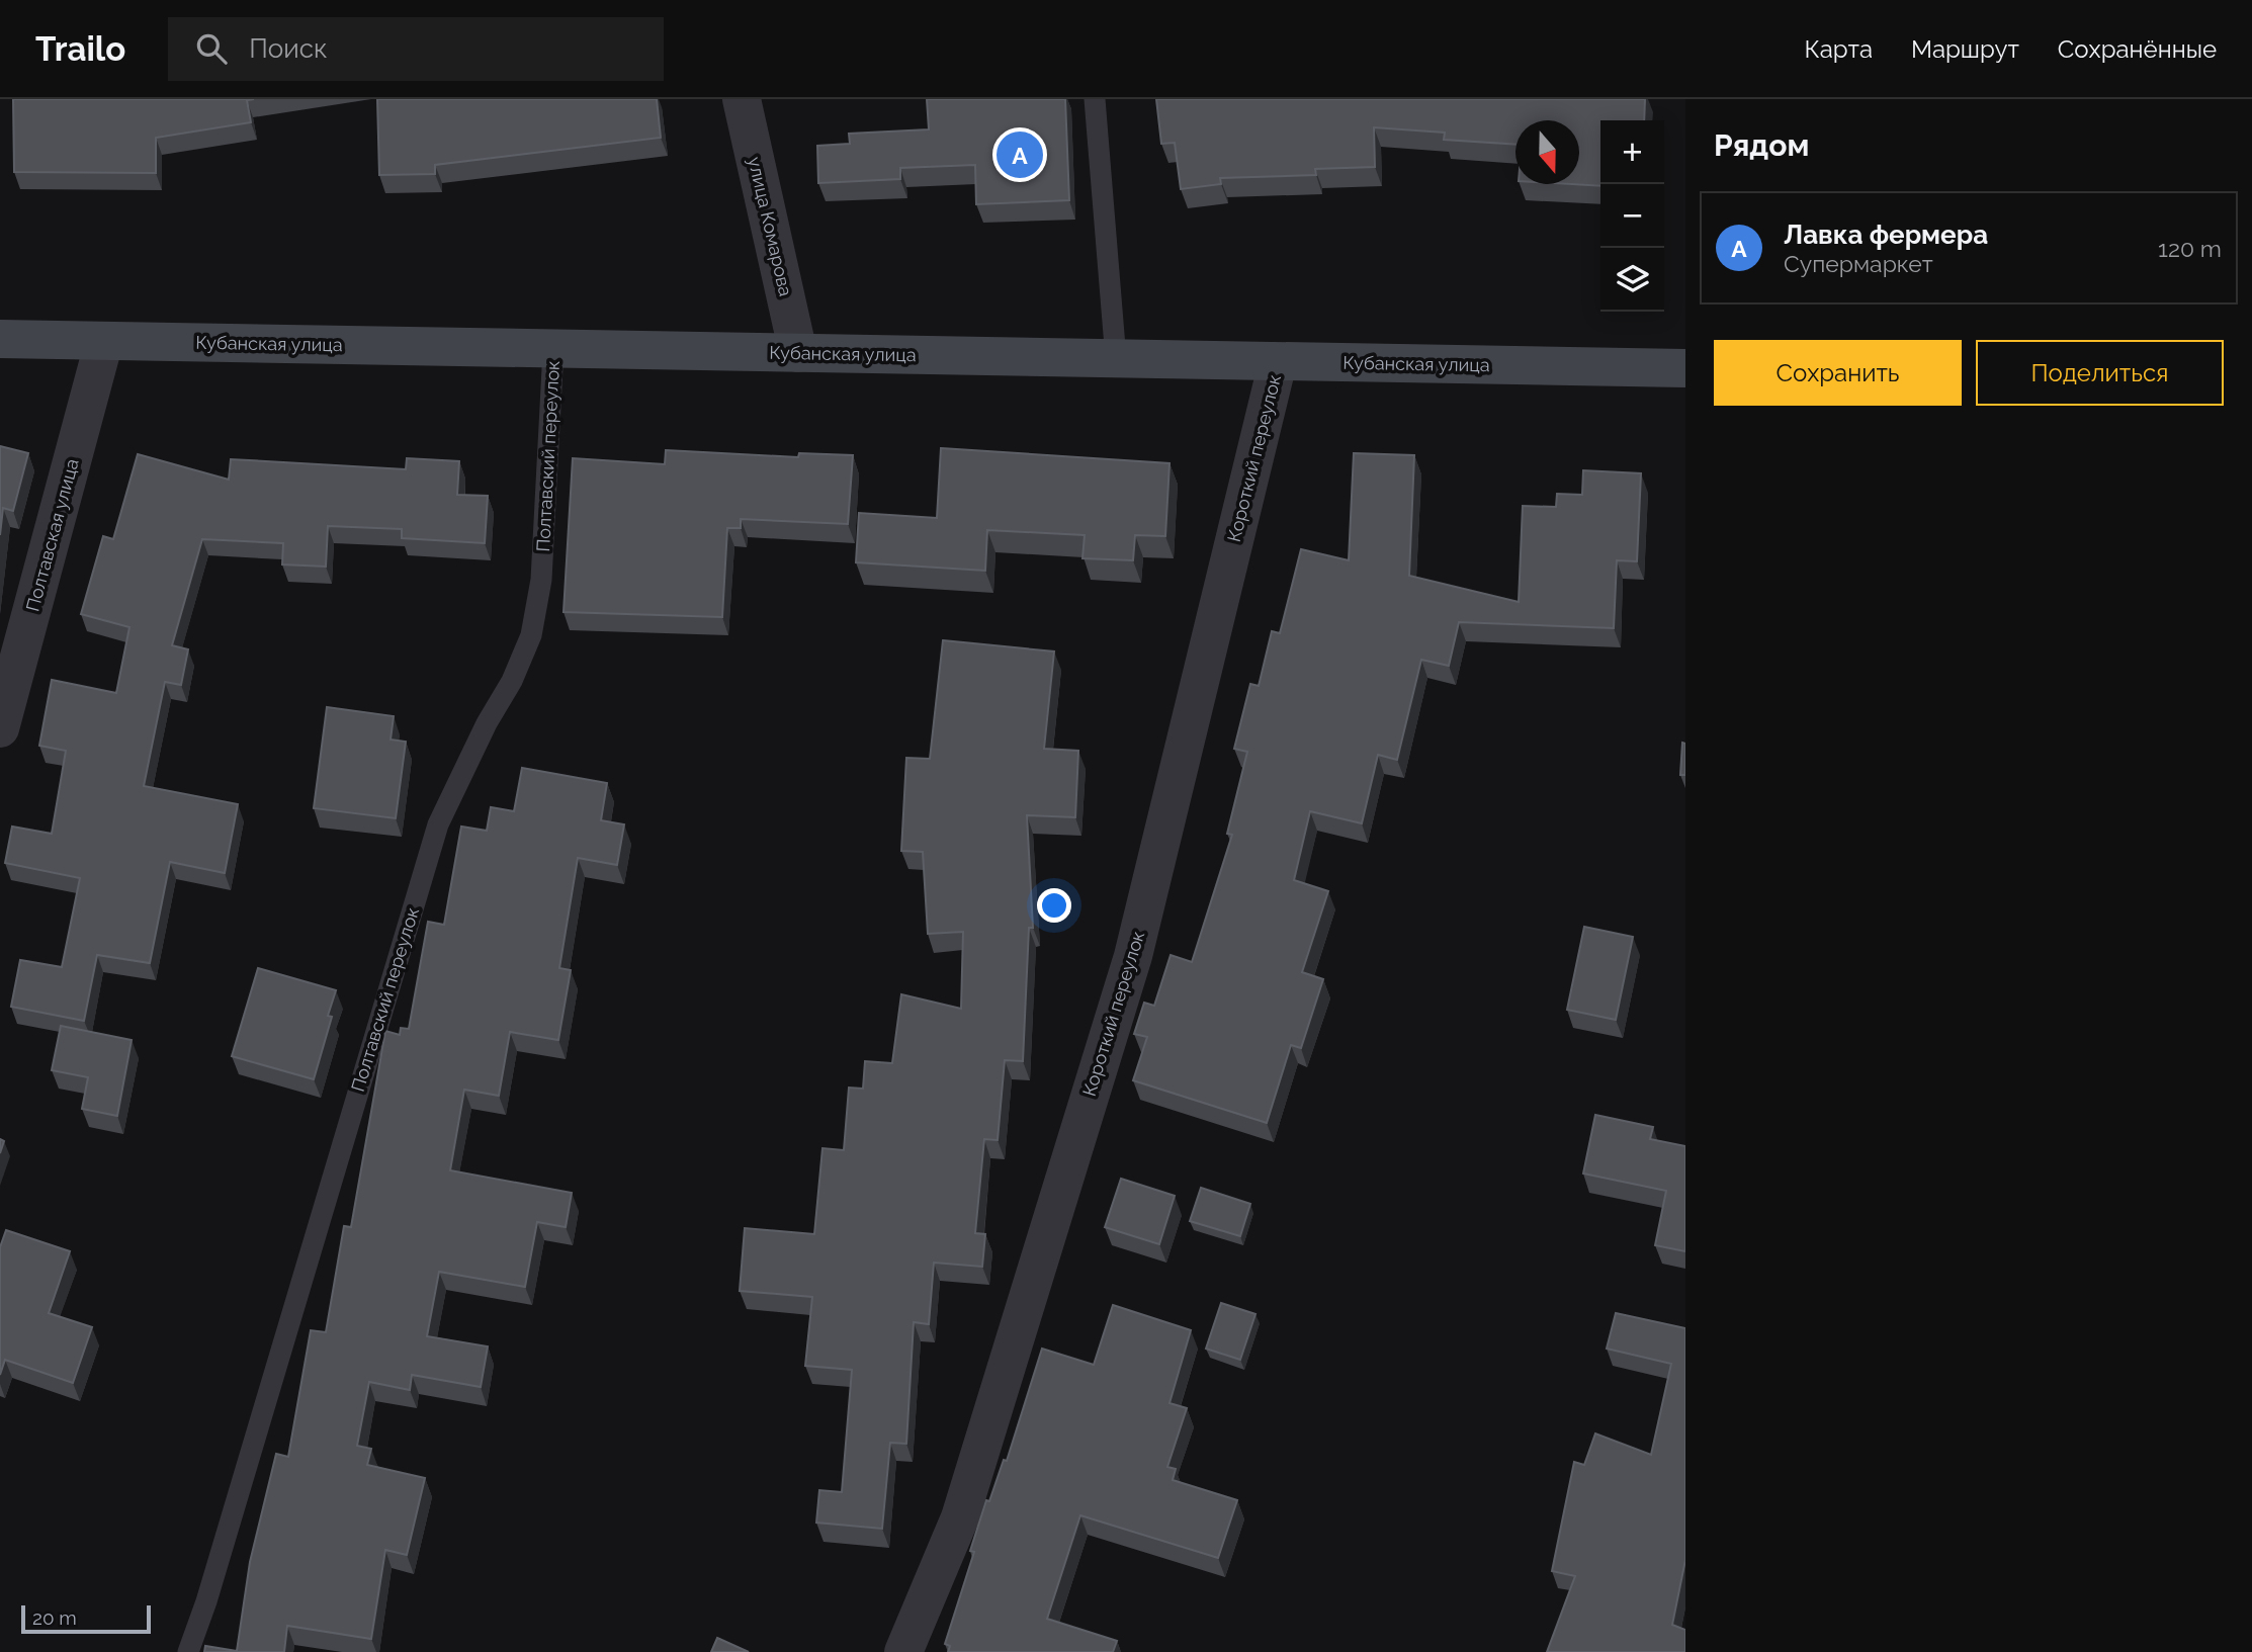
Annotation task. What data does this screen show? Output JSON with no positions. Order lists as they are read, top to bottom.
{
  "streets": {
    "street": [
      "улица Комарова",
      "Кубанская улица",
      "Короткий переулок",
      "Полтавская улица"
    ],
    "lane": ["Полтавский переулок"]
  },
  "crossings": [
    ["улица Комарова", "Кубанская улица"],
    ["Кубанская улица", "Полтавский переулок"],
    ["Кубанская улица", "Короткий переулок"],
    ["Кубанская улица", "Полтавская улица"]
  ],
  "scale_bar": "20 m",
  "north": "bottom",
  "page": {
    "header": "Trailo",
    "search": "Поиск",
    "nav": ["Карта", "Маршрут", "Сохранённые"],
    "heading": "Рядом",
    "map_buttons": ["+", "−"],
    "pins": "A",
    "list": [
      {
        "mark": "A",
        "name": "Лавка фермера",
        "note": "Супермаркет",
        "value": "120 m"
      }
    ],
    "buttons": ["Сохранить", "Поделиться"],
    "scale": "20 m"
  }
}
